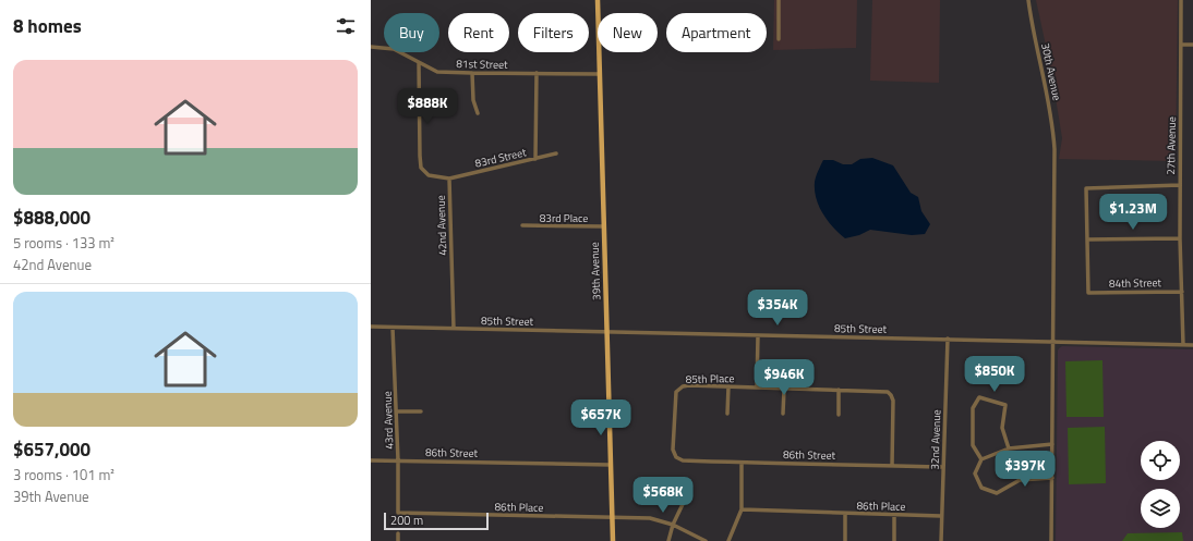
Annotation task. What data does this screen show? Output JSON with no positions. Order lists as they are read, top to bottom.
{
  "streets": {
    "main road": ["39th Avenue"],
    "street": [
      "81st Street",
      "30th Avenue",
      "27th Avenue",
      "83rd Street",
      "83rd Place",
      "42nd Avenue",
      "84th Street",
      "85th Street",
      "85th Place",
      "43rd Avenue",
      "32nd Avenue",
      "86th Street",
      "86th Place"
    ]
  },
  "crossings": [
    ["81st Street", "42nd Avenue"],
    ["81st Street", "39th Avenue"],
    ["30th Avenue", "85th Street"],
    ["27th Avenue", "84th Street"],
    ["27th Avenue", "85th Street"],
    ["83rd Street", "42nd Avenue"],
    ["83rd Place", "39th Avenue"],
    ["42nd Avenue", "85th Street"],
    ["39th Avenue", "85th Street"],
    ["39th Avenue", "86th Street"],
    ["39th Avenue", "86th Place"],
    ["85th Street", "43rd Avenue"],
    ["85th Street", "32nd Avenue"],
    ["85th Place", "86th Street"],
    ["43rd Avenue", "86th Street"],
    ["43rd Avenue", "86th Place"],
    ["32nd Avenue", "86th Street"],
    ["32nd Avenue", "86th Place"]
  ],
  "scale_bar": "200 m",
  "page": {
    "heading": "8 homes",
    "chip": [
      "Buy",
      "Rent",
      "Filters",
      "New",
      "Apartment"
    ],
    "list": [
      {
        "name": "$888,000",
        "note": "5 rooms · 133 m² · 42nd Avenue"
      },
      {
        "name": "$657,000",
        "note": "3 rooms · 101 m² · 39th Avenue"
      }
    ],
    "price": [
      "$888K",
      "$1.23M",
      "$354K",
      "$850K",
      "$946K",
      "$657K",
      "$397K",
      "$568K"
    ],
    "scale": "200 m"
  }
}
